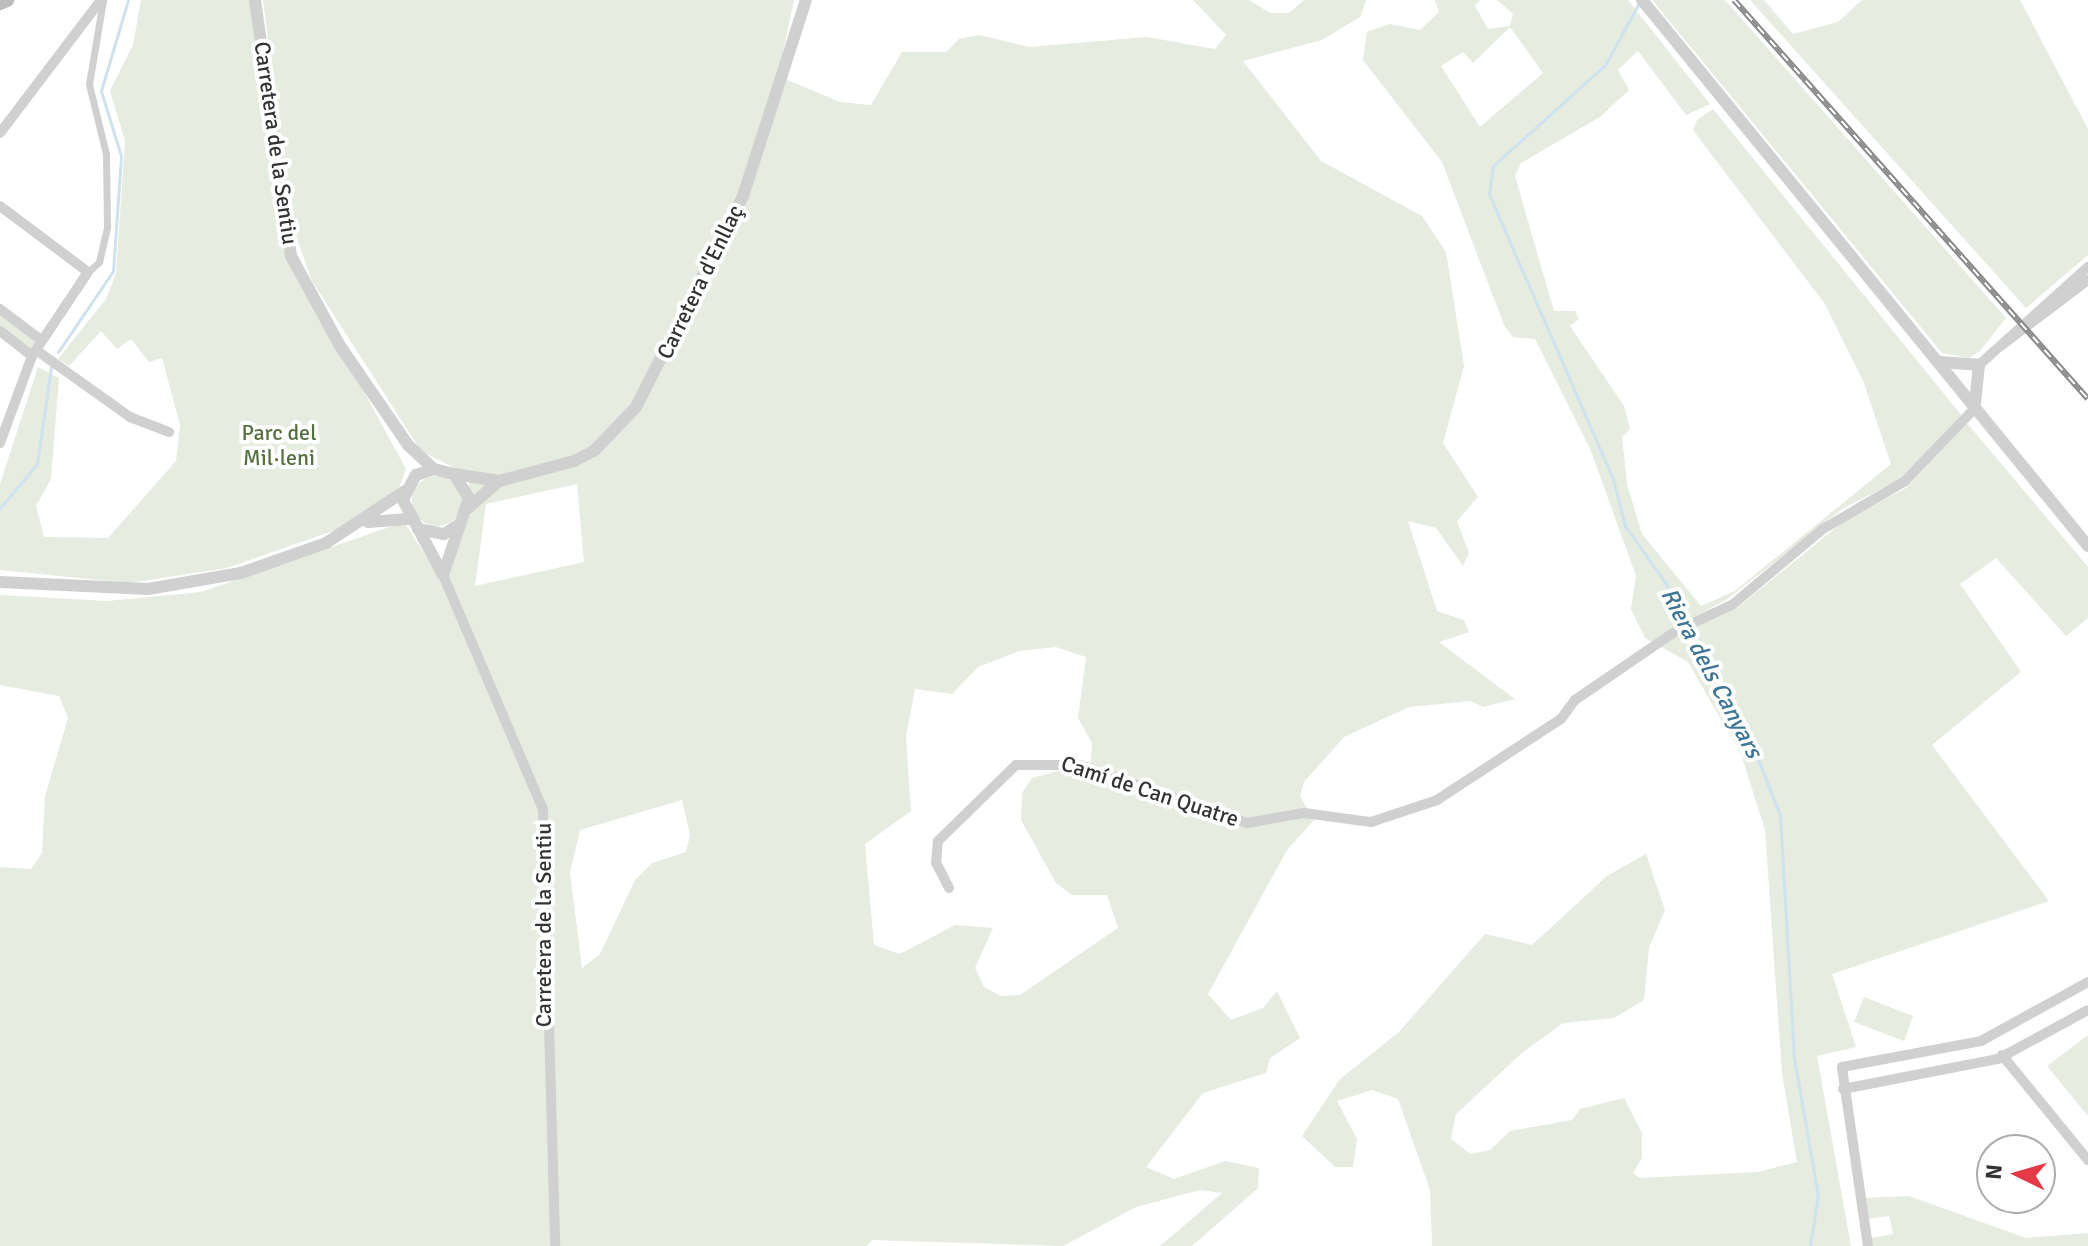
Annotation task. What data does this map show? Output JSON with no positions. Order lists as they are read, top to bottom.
{
  "streets": {
    "street": ["Carretera de la Sentiu", "Carretera d'Enllaç", "Camí de Can Quatre"]
  },
  "crossings": [
    ["Carretera de la Sentiu", "Carretera d'Enllaç"]
  ],
  "water": ["Riera dels Canyars"],
  "parks": ["Parc del Mil·leni"],
  "north": "left"
}
